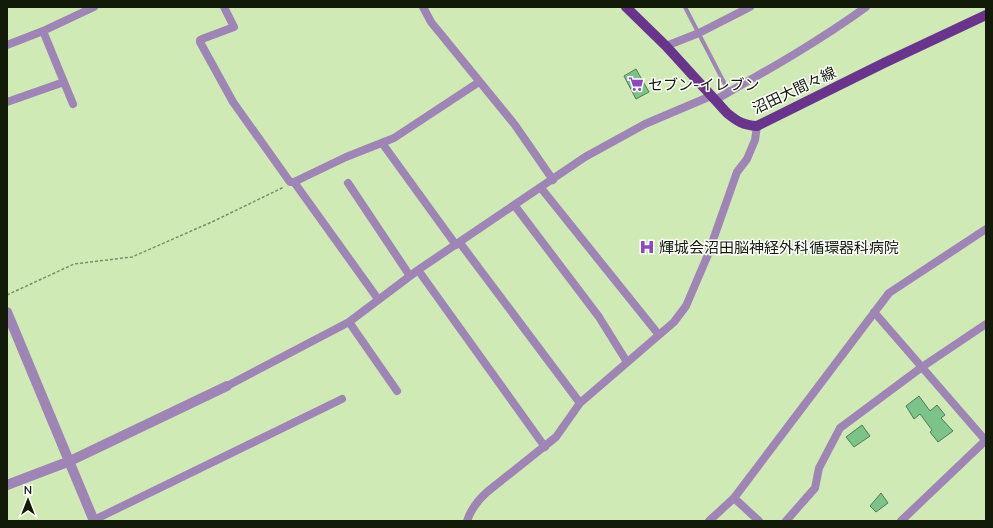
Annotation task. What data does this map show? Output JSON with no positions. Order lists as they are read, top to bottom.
{
  "streets": {
    "main road": ["沼田大間々線"]
  },
  "places": {
    "supermarket": ["セブン-イレブン"],
    "hospital": ["輝城会沼田脳神経外科循環器科病院"]
  },
  "north": "top"
}
